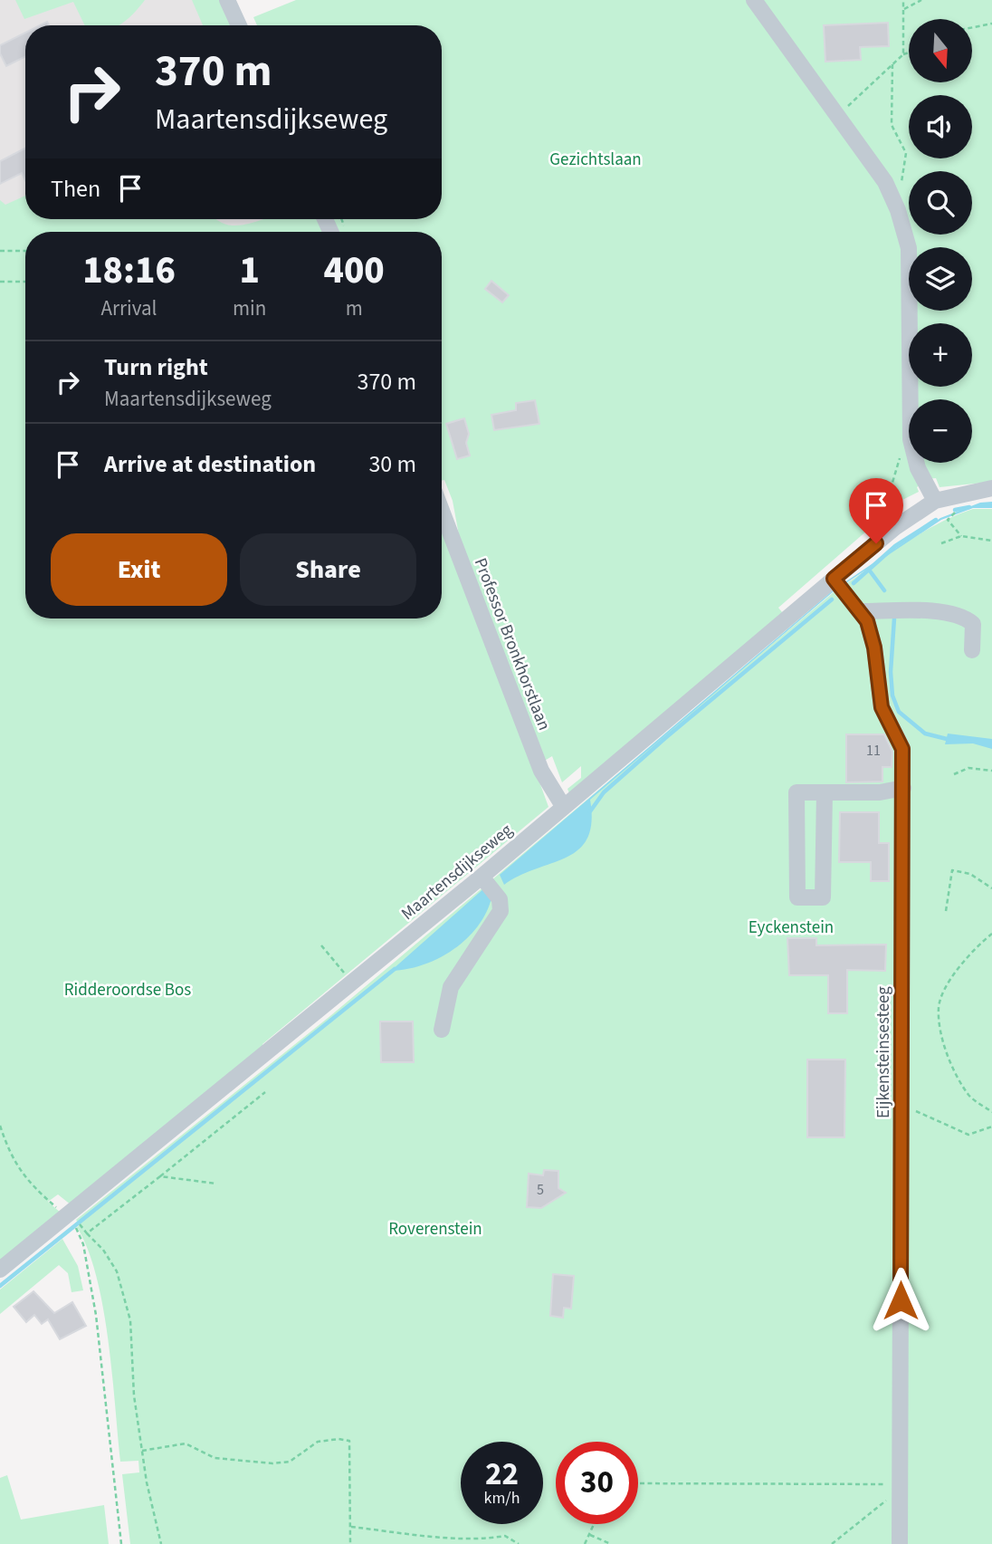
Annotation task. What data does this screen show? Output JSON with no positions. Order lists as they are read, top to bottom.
{
  "streets": {
    "street": ["Professor Bronkhorstlaan", "Maartensdijkseweg", "Eijkensteinsesteeg"]
  },
  "crossings": [
    ["Professor Bronkhorstlaan", "Maartensdijkseweg"],
    ["Maartensdijkseweg", "Eijkensteinsesteeg"]
  ],
  "parks": [
    "Gezichtslaan",
    "Eyckenstein",
    "Ridderoordse Bos",
    "Roverenstein"
  ],
  "house_numbers": ["11", "5"],
  "north": "bottom",
  "page": {
    "map_buttons": ["+", "−"],
    "turn": ["370 m", "Maartensdijkseweg"],
    "then": "Then",
    "eta": [
      "18:16",
      "Arrival",
      "1",
      "min",
      "400",
      "m"
    ],
    "list": [
      {
        "name": "Turn right",
        "note": "Maartensdijkseweg",
        "value": "370 m"
      },
      {
        "name": "Arrive at destination",
        "value": "30 m"
      }
    ],
    "buttons": ["Exit", "Share"],
    "speed": "22 km/h",
    "limit": "30"
  }
}
